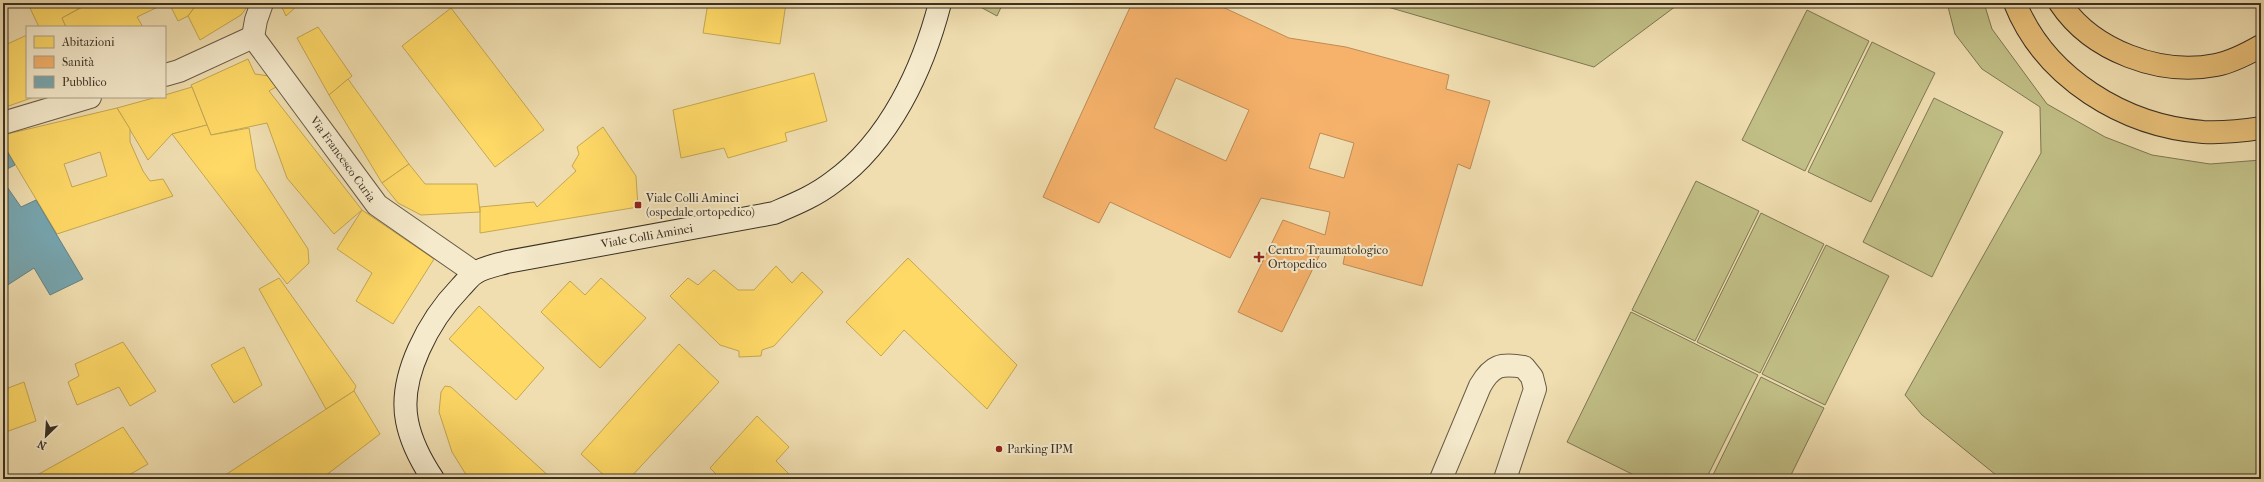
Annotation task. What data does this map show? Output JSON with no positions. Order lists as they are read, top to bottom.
{
  "streets": {
    "street": ["Via Francesco Curia", "Viale Colli Aminei"]
  },
  "crossings": [
    ["Via Francesco Curia", "Viale Colli Aminei"]
  ],
  "places": {
    "transit": ["Viale Colli Aminei (ospedale ortopedico)"],
    "health": ["Centro Traumatologico Ortopedico"],
    "other": ["Parking IPM"]
  },
  "legend": ["Abitazioni", "Sanità", "Pubblico"],
  "north": "bottom left"
}
